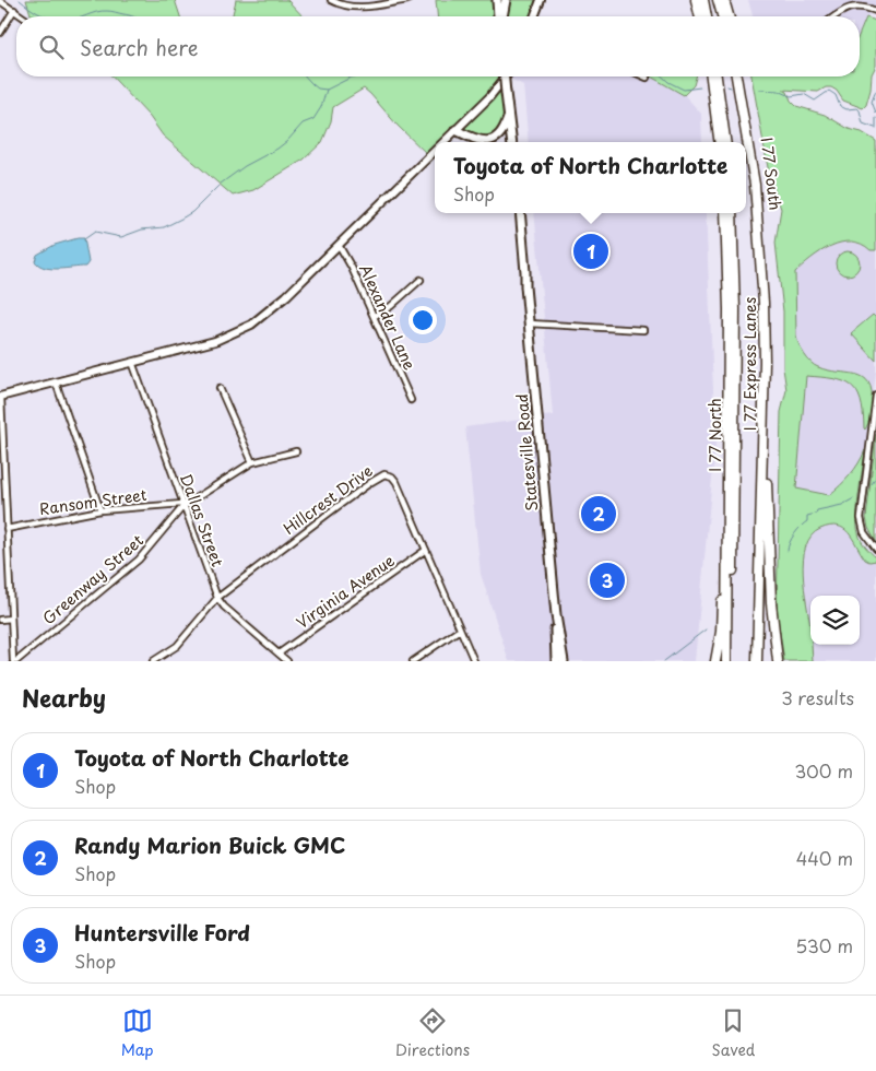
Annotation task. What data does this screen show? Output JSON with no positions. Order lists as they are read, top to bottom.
{
  "streets": {
    "highway": ["I 77 South", "I 77 Express Lanes", "I 77 North"],
    "main road": ["Statesville Road"],
    "street": [
      "Alexander Lane",
      "Hillcrest Drive",
      "Ransom Street",
      "Dallas Street",
      "Greenway Street",
      "Virginia Avenue"
    ]
  },
  "crossings": [
    ["Hillcrest Drive", "Dallas Street"],
    ["Hillcrest Drive", "Virginia Avenue"],
    ["Ransom Street", "Dallas Street"],
    ["Ransom Street", "Greenway Street"],
    ["Dallas Street", "Greenway Street"],
    ["Dallas Street", "Virginia Avenue"]
  ],
  "page": {
    "search": "Search here",
    "popup": ["Toyota of North Charlotte", "Shop"],
    "pins": ["1", "2", "3"],
    "heading": ["Nearby", "3 results"],
    "list": [
      {
        "mark": "1",
        "name": "Toyota of North Charlotte",
        "note": "Shop",
        "value": "300 m"
      },
      {
        "mark": "2",
        "name": "Randy Marion Buick GMC",
        "note": "Shop",
        "value": "440 m"
      },
      {
        "mark": "3",
        "name": "Huntersville Ford",
        "note": "Shop",
        "value": "530 m"
      }
    ],
    "nav": ["Map", "Directions", "Saved"]
  }
}
